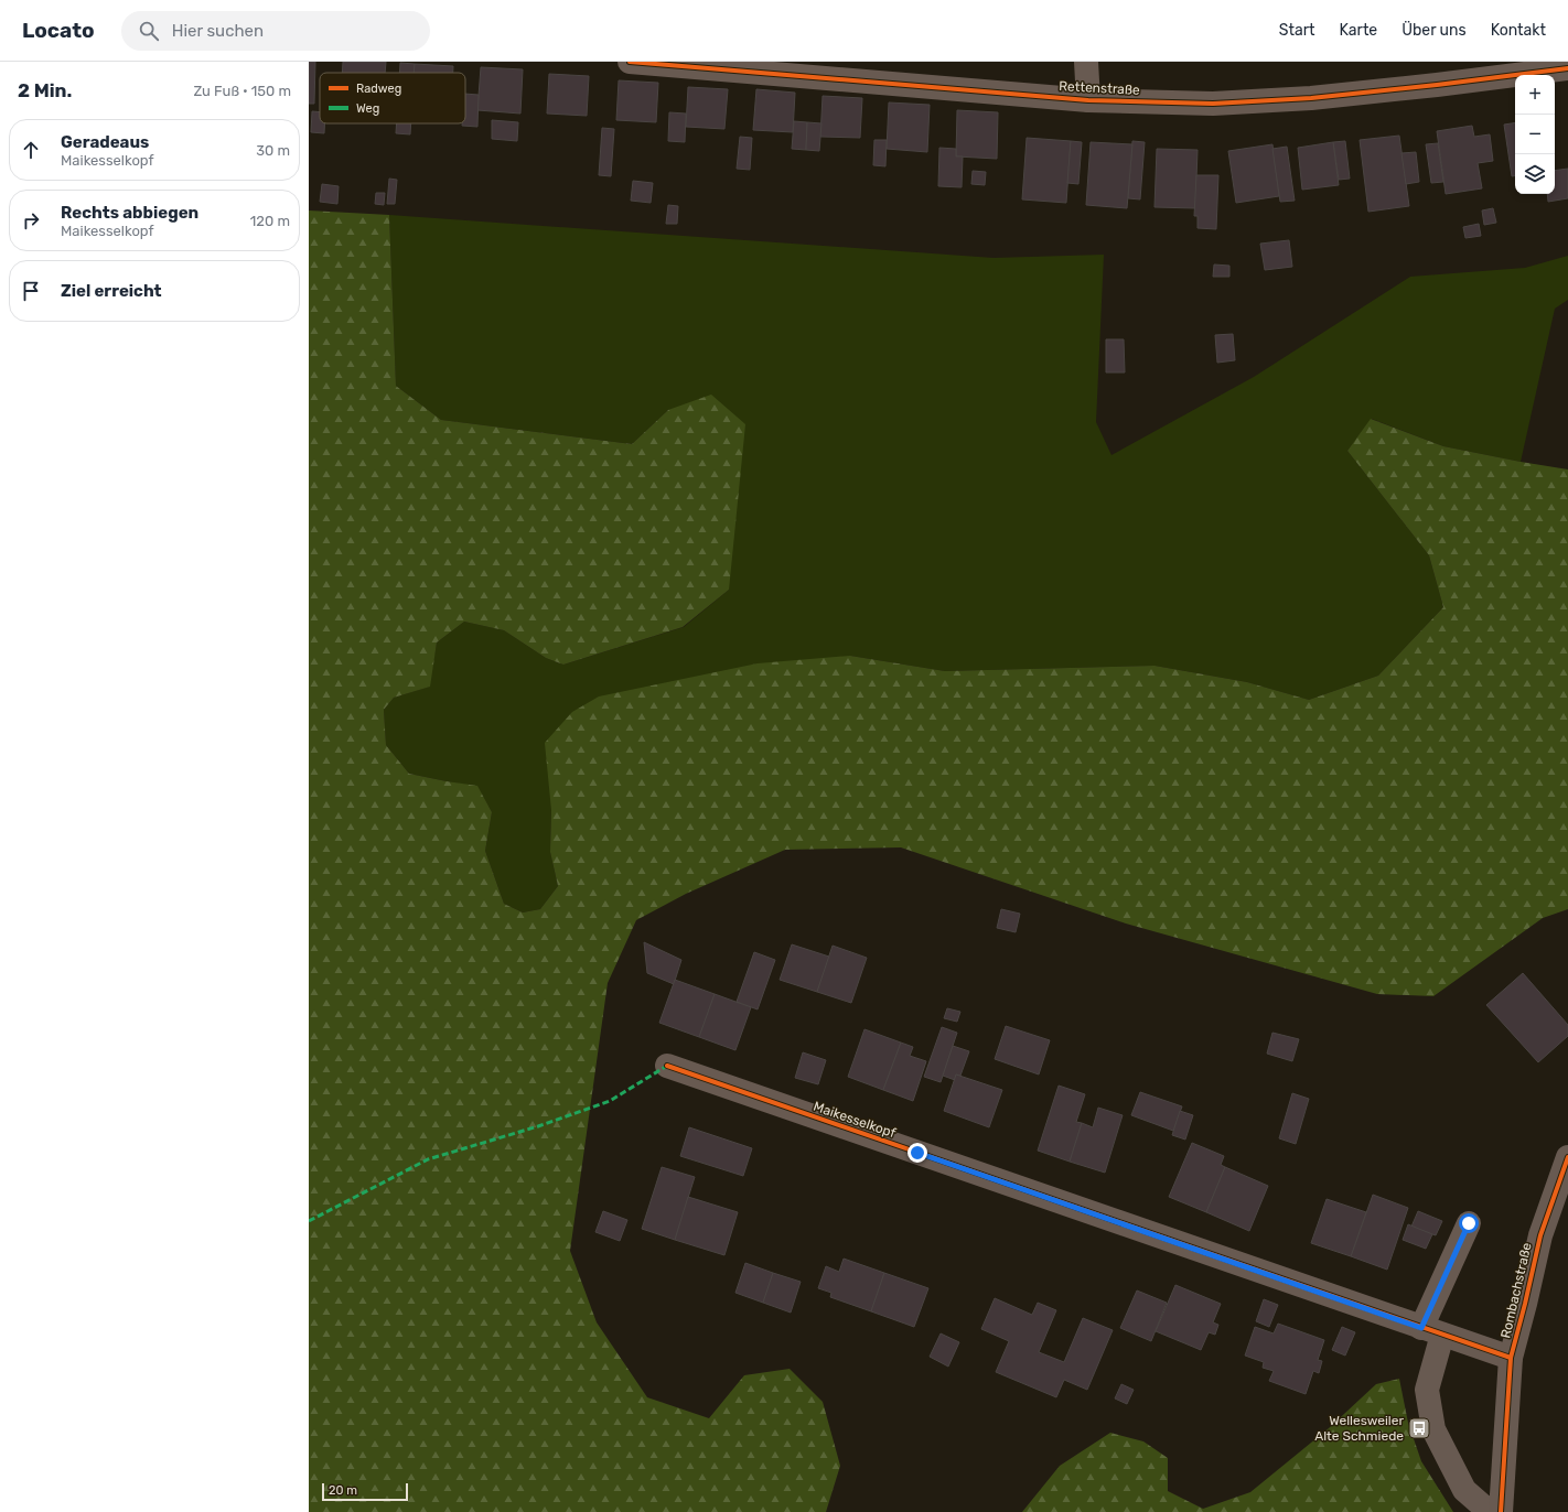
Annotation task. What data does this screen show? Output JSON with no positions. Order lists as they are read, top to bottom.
{
  "streets": {
    "street": ["Rettenstraße", "Maikesselkopf", "Rombachstraße"]
  },
  "crossings": [
    ["Maikesselkopf", "Rombachstraße"]
  ],
  "places": {
    "bus stop": ["Wellesweiler Alte Schmiede"]
  },
  "legend": ["Radweg", "Weg"],
  "scale_bar": "20 m",
  "page": {
    "header": "Locato",
    "search": "Hier suchen",
    "nav": [
      "Start",
      "Karte",
      "Über uns",
      "Kontakt"
    ],
    "heading": ["2 Min.", "Zu Fuß · 150 m"],
    "map_buttons": ["+", "−"],
    "list": [
      ["Geradeaus", "Maikesselkopf", "30 m"],
      ["Rechts abbiegen", "Maikesselkopf", "120 m"],
      "Ziel erreicht"
    ],
    "scale": "20 m"
  }
}
